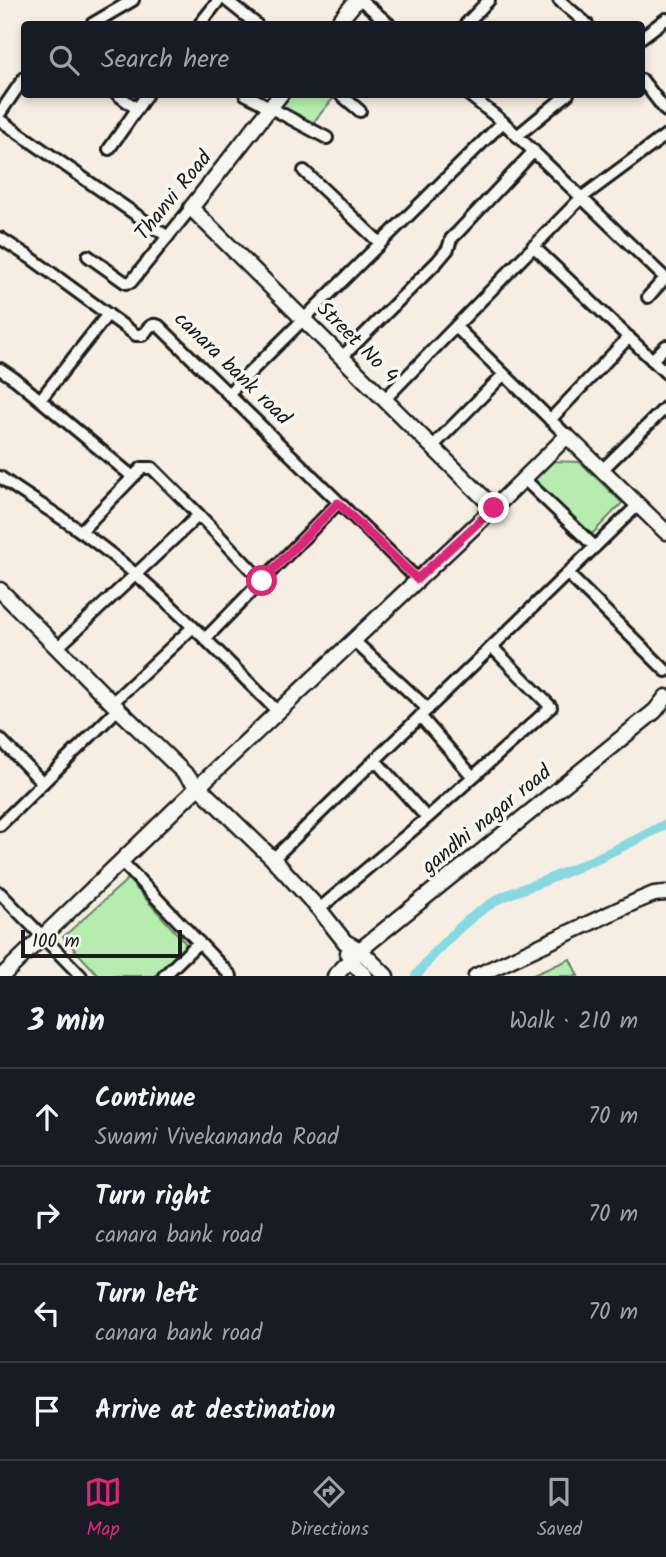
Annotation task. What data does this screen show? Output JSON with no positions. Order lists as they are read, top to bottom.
{
  "streets": {
    "street": [
      "Thanvi Road",
      "Street No 4",
      "canara bank road",
      "gandhi nagar road"
    ]
  },
  "crossings": [
    ["Thanvi Road", "Street No 4"]
  ],
  "scale_bar": "100 m",
  "page": {
    "search": "Search here",
    "scale": "100 m",
    "heading": ["3 min", "Walk · 210 m"],
    "list": [
      ["Continue", "Swami Vivekananda Road", "70 m"],
      ["Turn right", "canara bank road", "70 m"],
      ["Turn left", "canara bank road", "70 m"],
      "Arrive at destination"
    ],
    "nav": ["Map", "Directions", "Saved"]
  }
}
